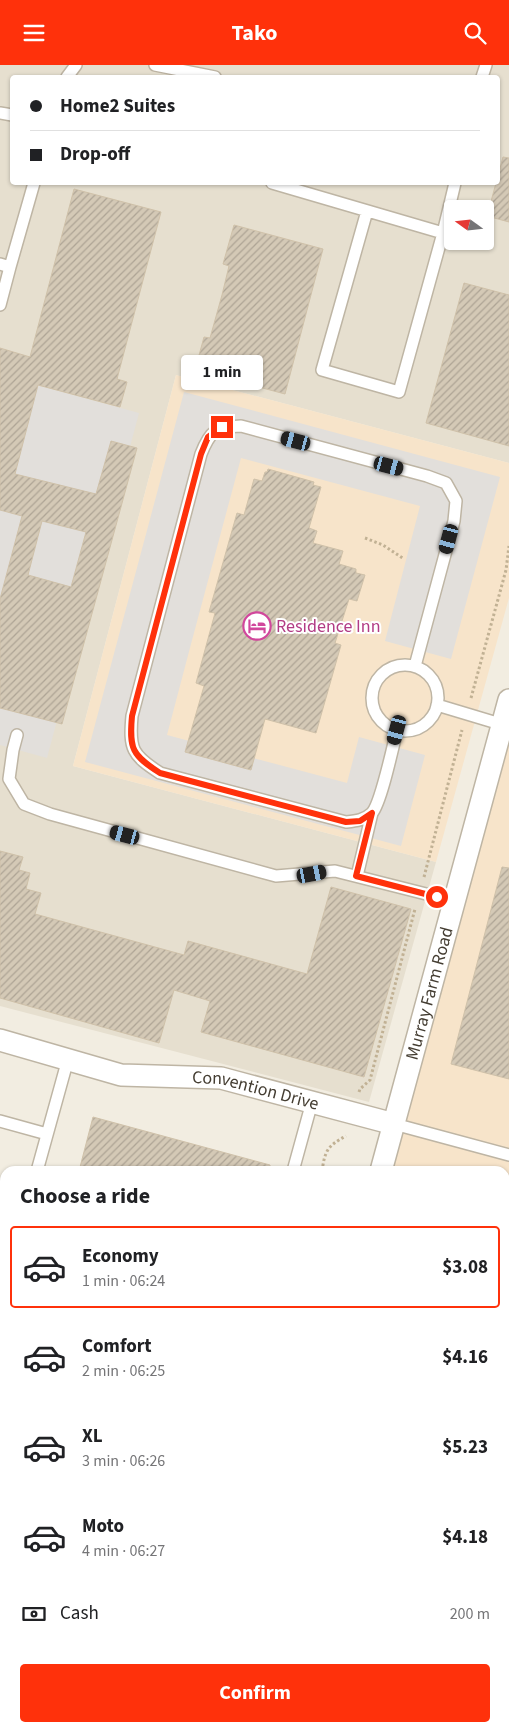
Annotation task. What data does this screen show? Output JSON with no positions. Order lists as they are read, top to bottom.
{
  "streets": {
    "street": ["Murray Farm Road", "Convention Drive"]
  },
  "crossings": [
    ["Murray Farm Road", "Convention Drive"]
  ],
  "places": {
    "hotel": ["Residence Inn"]
  },
  "north": "left",
  "page": {
    "header": "Tako",
    "banner": ["Home2 Suites", "Drop-off"],
    "bubble": "1 min",
    "heading": "Choose a ride",
    "list": [
      {
        "name": "Economy",
        "note": "1 min · 06:24",
        "value": "$3.08"
      },
      {
        "name": "Comfort",
        "note": "2 min · 06:25",
        "value": "$4.16"
      },
      {
        "name": "XL",
        "note": "3 min · 06:26",
        "value": "$5.23"
      },
      {
        "name": "Moto",
        "note": "4 min · 06:27",
        "value": "$4.18"
      }
    ],
    "pay": ["Cash", "200 m"],
    "buttons": "Confirm"
  }
}
